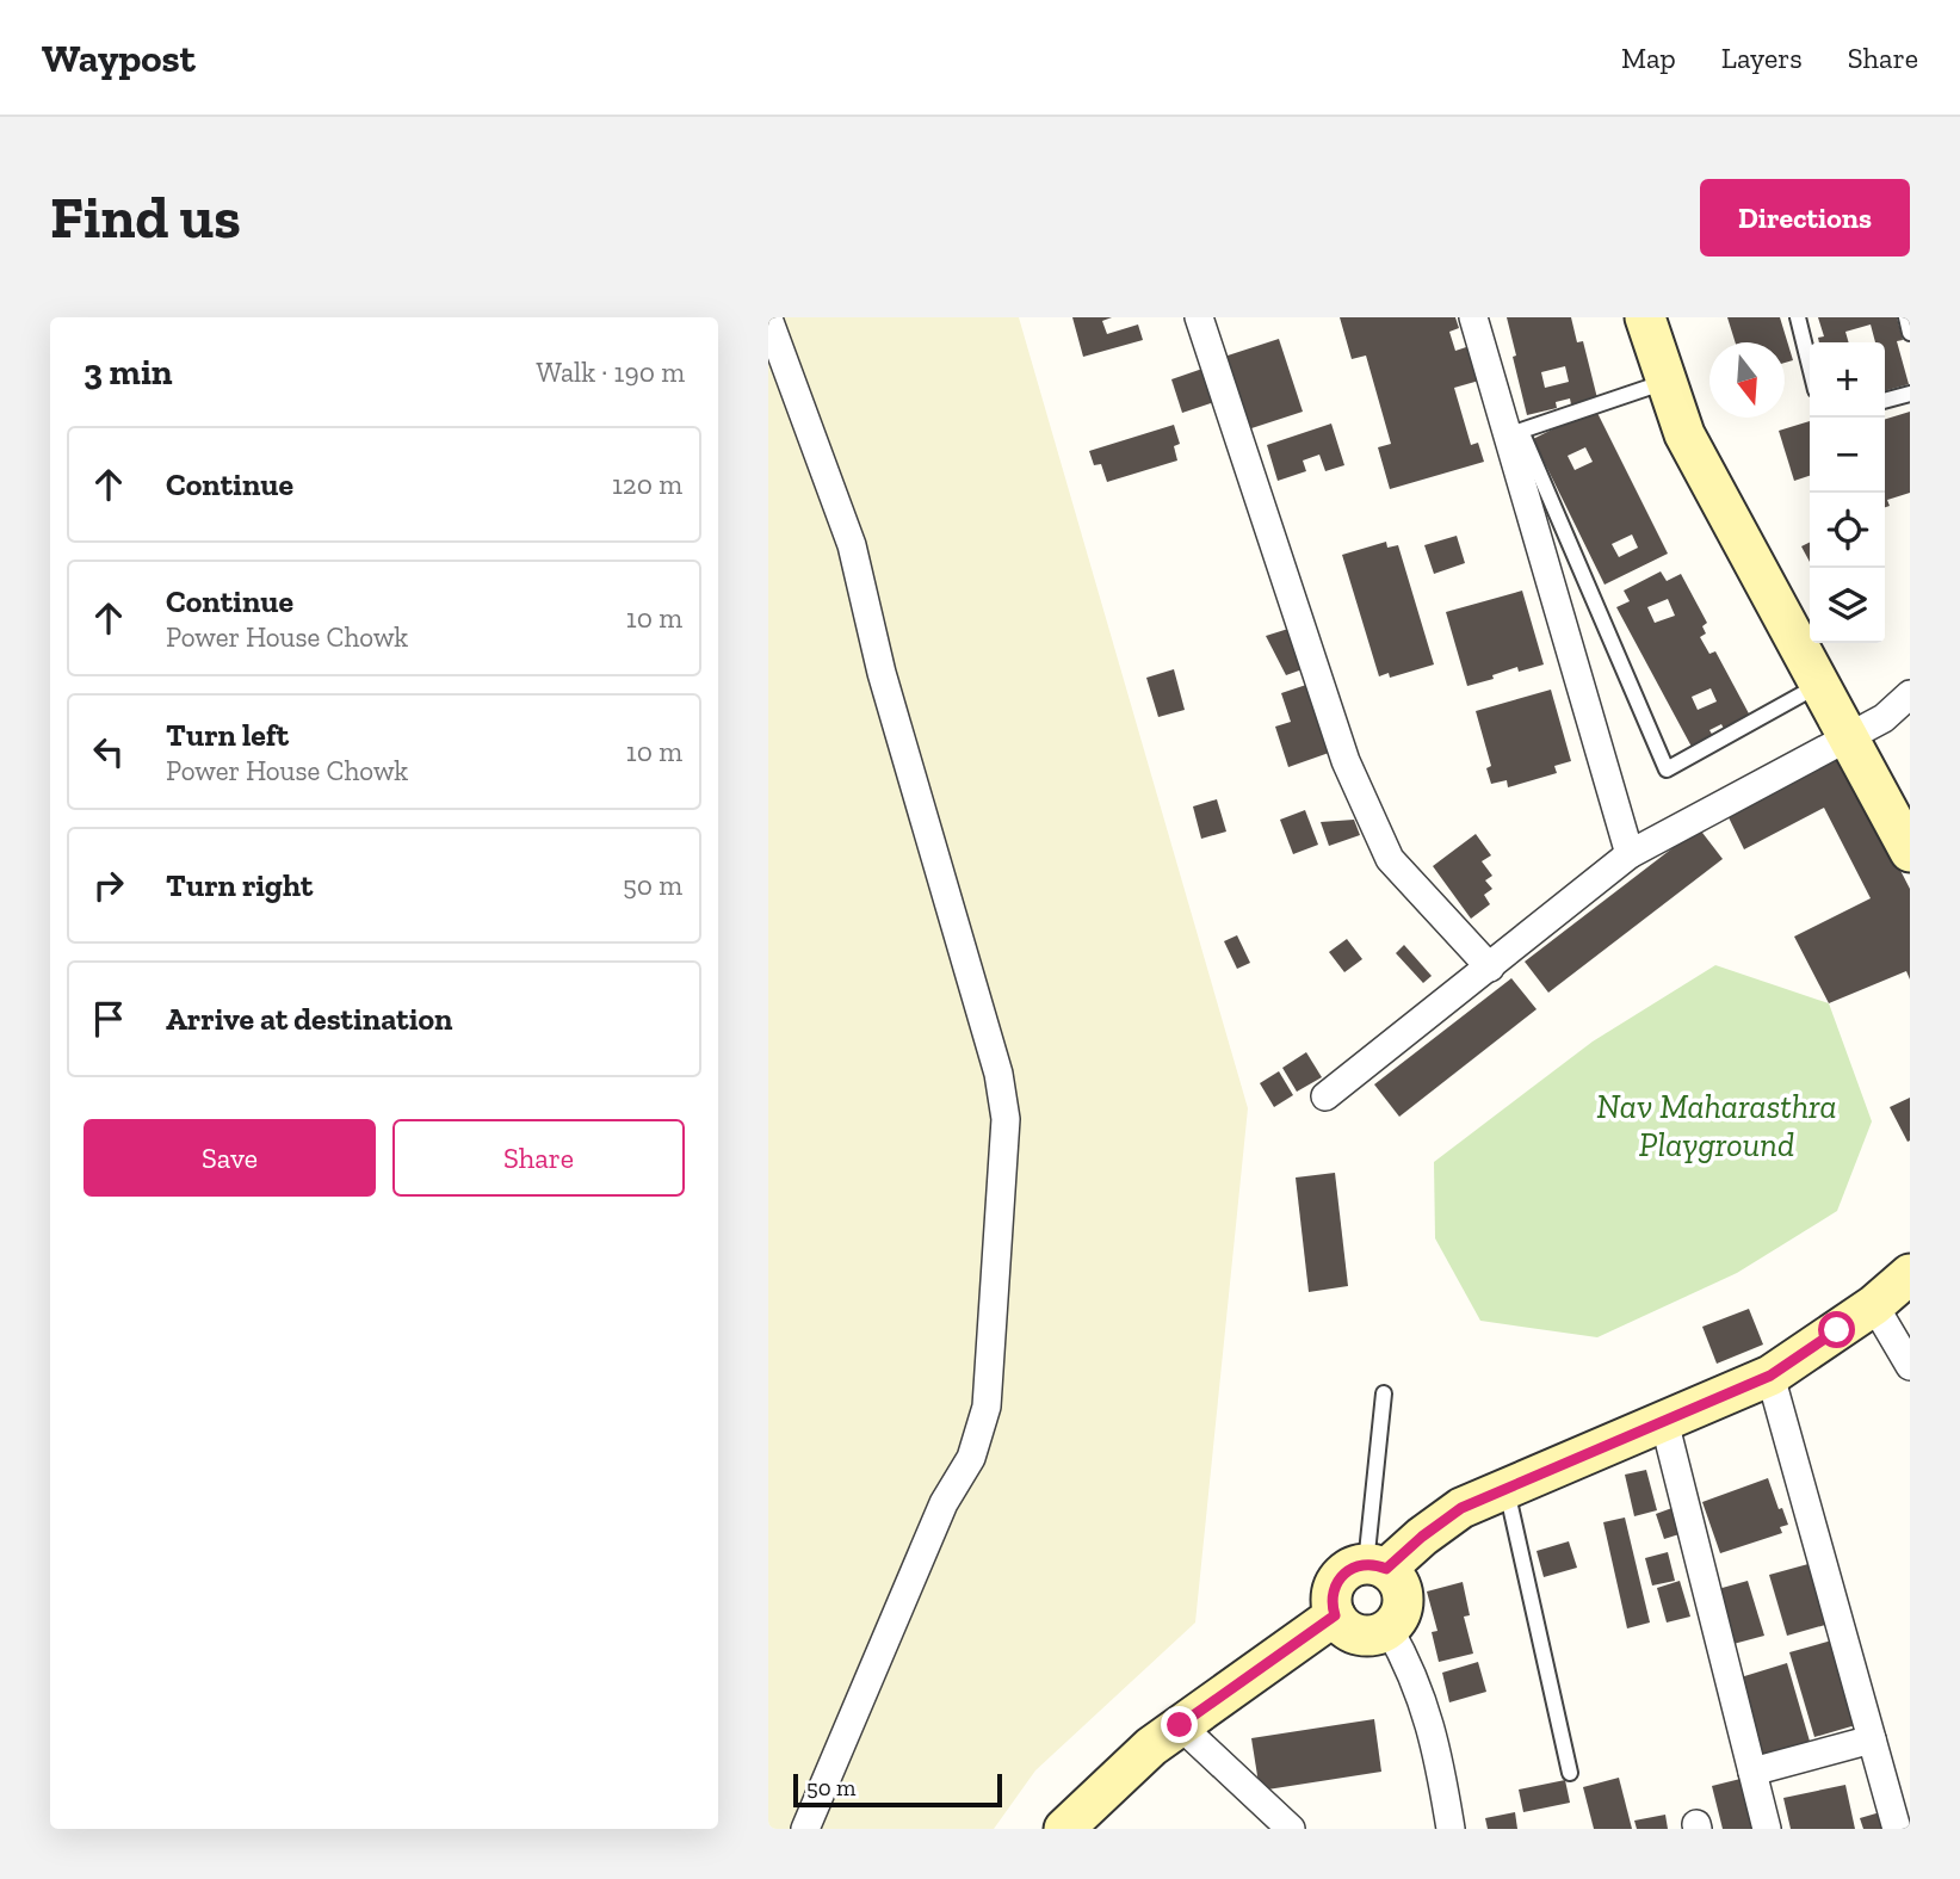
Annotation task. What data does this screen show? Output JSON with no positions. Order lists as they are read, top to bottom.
{
  "parks": ["Nav Maharasthra Playground"],
  "scale_bar": "50 m",
  "north": "bottom",
  "page": {
    "header": "Waypost",
    "nav": ["Map", "Layers", "Share"],
    "buttons": [
      "Directions",
      ["Save", "Share"]
    ],
    "title": "Find us",
    "heading": ["3 min", "Walk · 190 m"],
    "map_buttons": ["+", "−"],
    "list": [
      ["Continue", "120 m"],
      ["Continue", "Power House Chowk", "10 m"],
      ["Turn left", "Power House Chowk", "10 m"],
      ["Turn right", "50 m"],
      "Arrive at destination"
    ],
    "scale": "50 m"
  }
}
